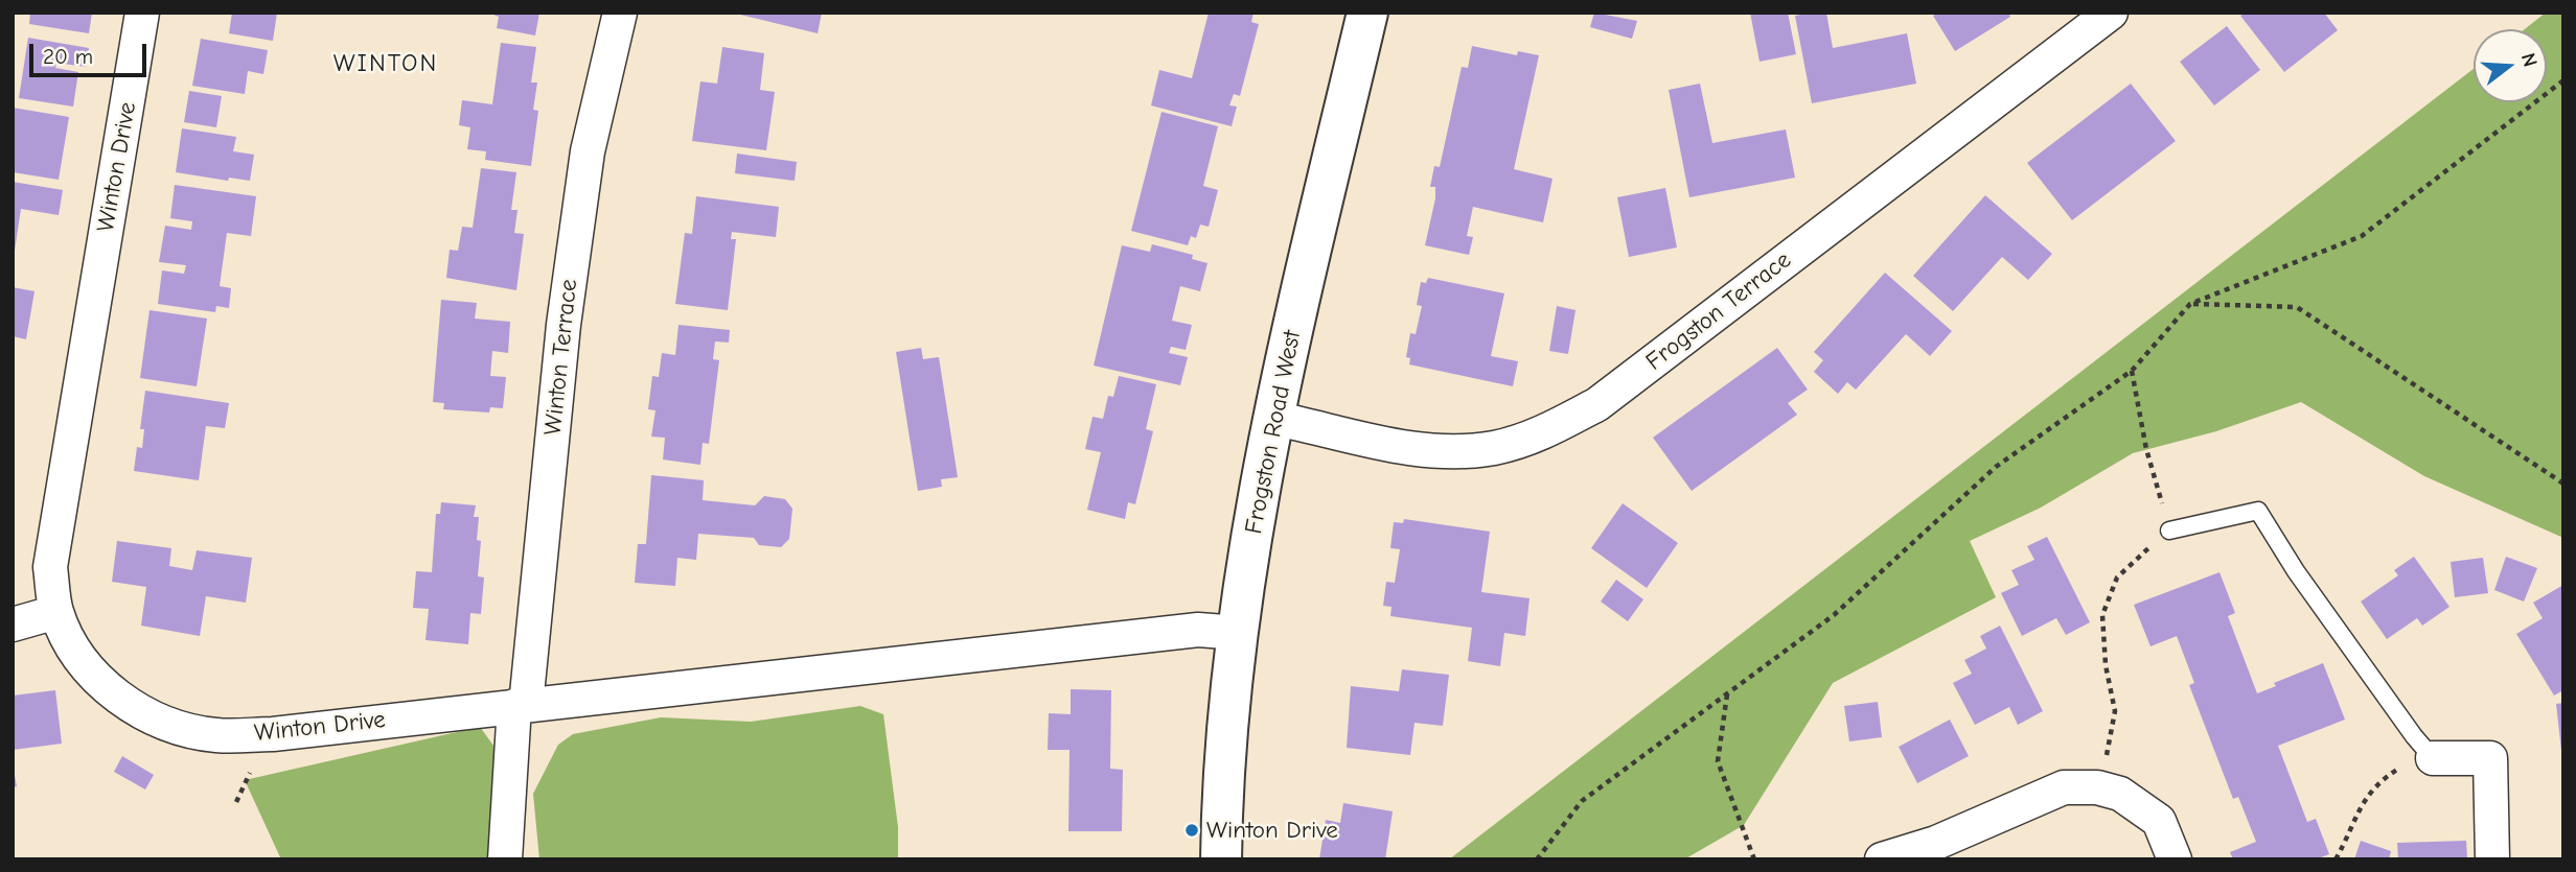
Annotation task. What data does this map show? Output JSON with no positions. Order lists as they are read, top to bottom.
{
  "streets": {
    "main road": ["Frogston Road West"],
    "street": ["Winton Drive", "Frogston Terrace", "Winton Terrace"]
  },
  "crossings": [
    ["Winton Drive", "Winton Terrace"],
    ["Winton Drive", "Frogston Road West"],
    ["Frogston Terrace", "Frogston Road West"]
  ],
  "districts": ["WINTON"],
  "places": ["Winton Drive"],
  "scale_bar": "20 m",
  "north": "right"
}
